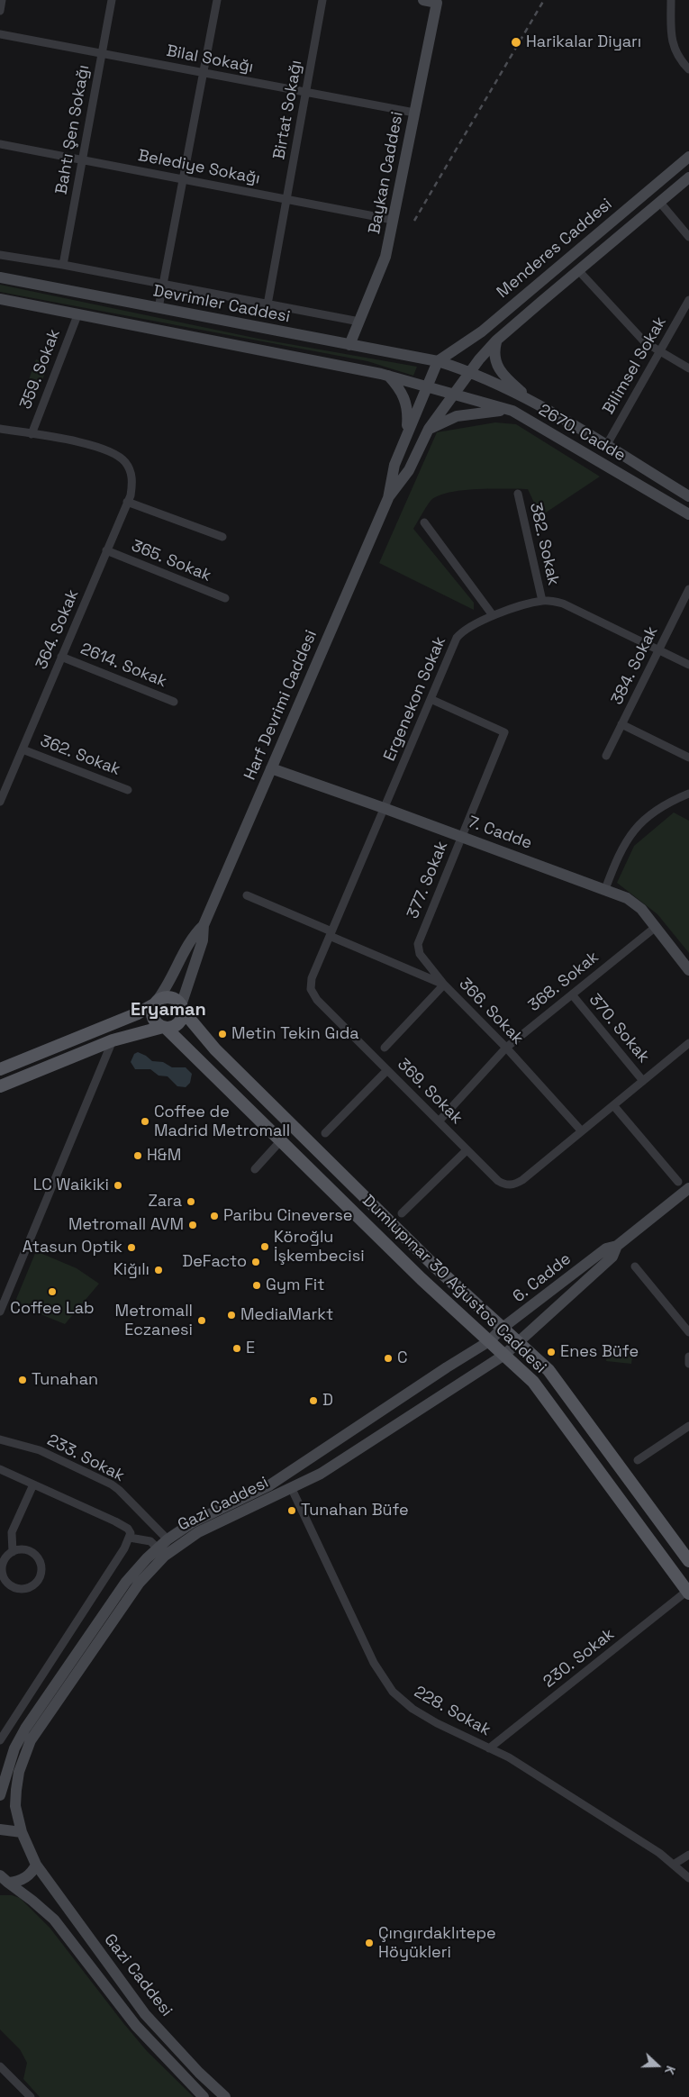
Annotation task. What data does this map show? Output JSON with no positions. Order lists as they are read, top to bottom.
{
  "streets": {
    "main road": [
      "Baykan Caddesi",
      "Menderes Caddesi",
      "Devrimler Caddesi",
      "2670. Cadde",
      "Harf Devrimi Caddesi",
      "7. Cadde",
      "6. Cadde",
      "Dumlupınar 30 Ağustos Caddesi",
      "Gazi Caddesi"
    ],
    "street": [
      "Bilal Sokağı",
      "Birtat Sokağı",
      "Bahtı Şen Sokağı",
      "Belediye Sokağı",
      "Bilimsel Sokak",
      "359. Sokak",
      "382. Sokak",
      "365. Sokak",
      "364. Sokak",
      "2614. Sokak",
      "384. Sokak",
      "Ergenekon Sokak",
      "362. Sokak",
      "377. Sokak",
      "368. Sokak",
      "366. Sokak",
      "370. Sokak",
      "369. Sokak",
      "233. Sokak",
      "230. Sokak",
      "228. Sokak"
    ]
  },
  "crossings": [
    ["Bilal Sokağı", "Birtat Sokağı"],
    ["Bilal Sokağı", "Bahtı Şen Sokağı"],
    ["Bilal Sokağı", "Baykan Caddesi"],
    ["Birtat Sokağı", "Belediye Sokağı"],
    ["Bahtı Şen Sokağı", "Belediye Sokağı"],
    ["Belediye Sokağı", "Baykan Caddesi"],
    ["Baykan Caddesi", "Devrimler Caddesi"],
    ["Menderes Caddesi", "Devrimler Caddesi"],
    ["Menderes Caddesi", "2670. Cadde"],
    ["Menderes Caddesi", "Harf Devrimi Caddesi"],
    ["Devrimler Caddesi", "2670. Cadde"],
    ["Devrimler Caddesi", "Harf Devrimi Caddesi"],
    ["Bilimsel Sokak", "2670. Cadde"],
    ["359. Sokak", "364. Sokak"],
    ["2670. Cadde", "Harf Devrimi Caddesi"],
    ["382. Sokak", "Ergenekon Sokak"],
    ["365. Sokak", "364. Sokak"],
    ["364. Sokak", "2614. Sokak"],
    ["364. Sokak", "362. Sokak"],
    ["384. Sokak", "Ergenekon Sokak"],
    ["Ergenekon Sokak", "7. Cadde"],
    ["Ergenekon Sokak", "377. Sokak"],
    ["Ergenekon Sokak", "369. Sokak"],
    ["Harf Devrimi Caddesi", "7. Cadde"],
    ["Harf Devrimi Caddesi", "Dumlupınar 30 Ağustos Caddesi"],
    ["7. Cadde", "377. Sokak"],
    ["7. Cadde", "368. Sokak"],
    ["7. Cadde", "369. Sokak"],
    ["377. Sokak", "366. Sokak"],
    ["368. Sokak", "366. Sokak"],
    ["368. Sokak", "370. Sokak"],
    ["368. Sokak", "369. Sokak"],
    ["366. Sokak", "369. Sokak"],
    ["370. Sokak", "369. Sokak"],
    ["6. Cadde", "Dumlupınar 30 Ağustos Caddesi"],
    ["6. Cadde", "Gazi Caddesi"],
    ["Dumlupınar 30 Ağustos Caddesi", "Gazi Caddesi"],
    ["Dumlupınar 30 Ağustos Caddesi", "230. Sokak"],
    ["233. Sokak", "Gazi Caddesi"],
    ["Gazi Caddesi", "228. Sokak"],
    ["230. Sokak", "228. Sokak"]
  ],
  "districts": ["Eryaman"],
  "places": [
    "Harikalar Diyarı",
    "Metin Tekin Gıda",
    "Coffee de Madrid Metromall",
    "H&M",
    "LC Waikiki",
    "Zara",
    "Paribu Cineverse",
    "Metromall AVM",
    "Köroğlu İşkembecisi",
    "Atasun Optik",
    "DeFacto",
    "Kiğılı",
    "Gym Fit",
    "Coffee Lab",
    "MediaMarkt",
    "Metromall Eczanesi",
    "E",
    "Enes Büfe",
    "C",
    "Tunahan",
    "D",
    "Tunahan Büfe",
    "Çıngırdaklıtepe Höyükleri"
  ],
  "north": "right"
}
